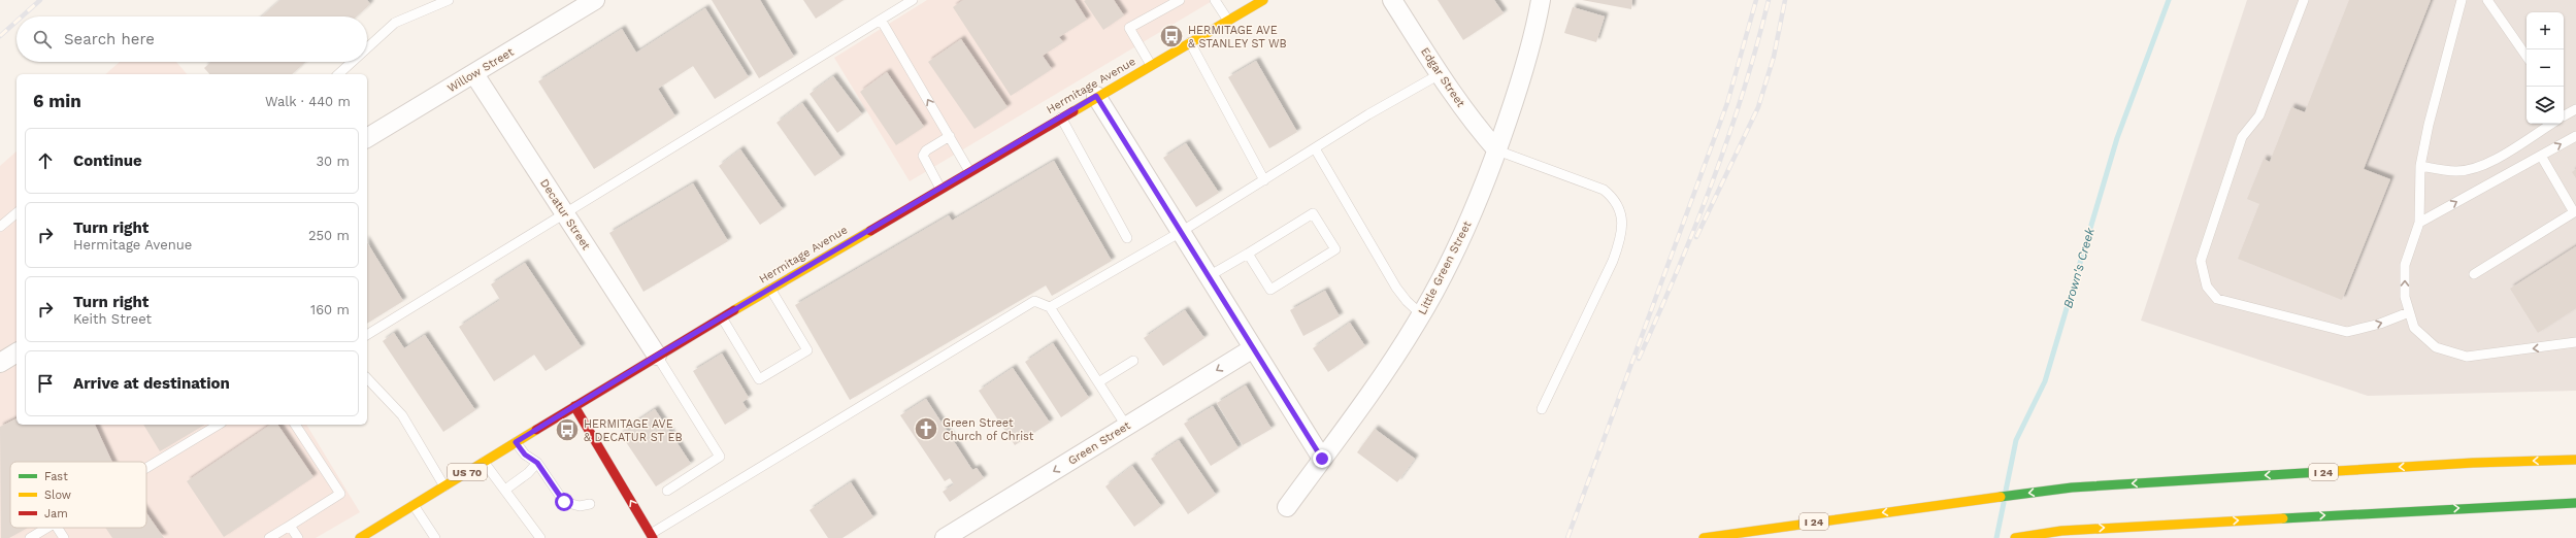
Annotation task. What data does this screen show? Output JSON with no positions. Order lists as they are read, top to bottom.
{
  "streets": {
    "main road": ["Hermitage Avenue", "US 70", "I 24"],
    "street": [
      "Willow Street",
      "Edgar Street",
      "Decatur Street",
      "Little Green Street",
      "Green Street"
    ]
  },
  "crossings": [
    ["Willow Street", "Decatur Street"],
    ["Edgar Street", "Little Green Street"],
    ["Hermitage Avenue", "Decatur Street"]
  ],
  "one_way": ["Green Street"],
  "water": ["Brown's Creek"],
  "places": {
    "bus stop": ["HERMITAGE AVE & STANLEY ST WB", "HERMITAGE AVE & DECATUR ST EB"],
    "church": ["Green Street Church of Christ"]
  },
  "legend": ["Fast", "Slow", "Jam"],
  "page": {
    "map_buttons": ["+", "−"],
    "search": "Search here",
    "heading": ["6 min", "Walk · 440 m"],
    "list": [
      ["Continue", "30 m"],
      ["Turn right", "Hermitage Avenue", "250 m"],
      ["Turn right", "Keith Street", "160 m"],
      "Arrive at destination"
    ]
  }
}
